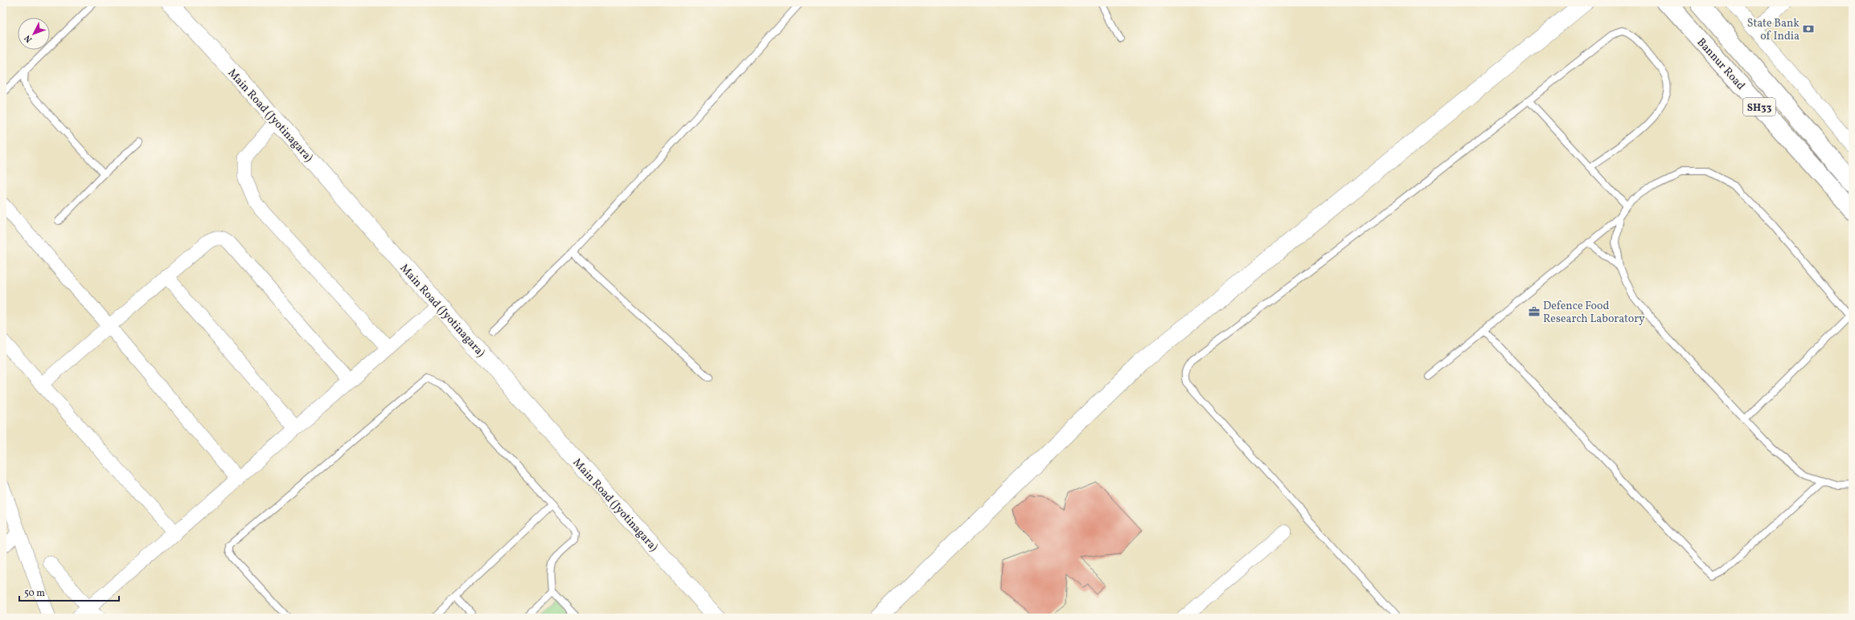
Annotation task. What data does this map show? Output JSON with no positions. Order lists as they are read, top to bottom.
{
  "streets": {
    "main road": ["Bannur Road", "SH33"],
    "street": ["Main Road (Jyotinagara)"]
  },
  "places": {
    "bank": ["State Bank of India"],
    "office": ["Defence Food Research Laboratory"]
  },
  "scale_bar": "50 m",
  "north": "bottom left"
}
